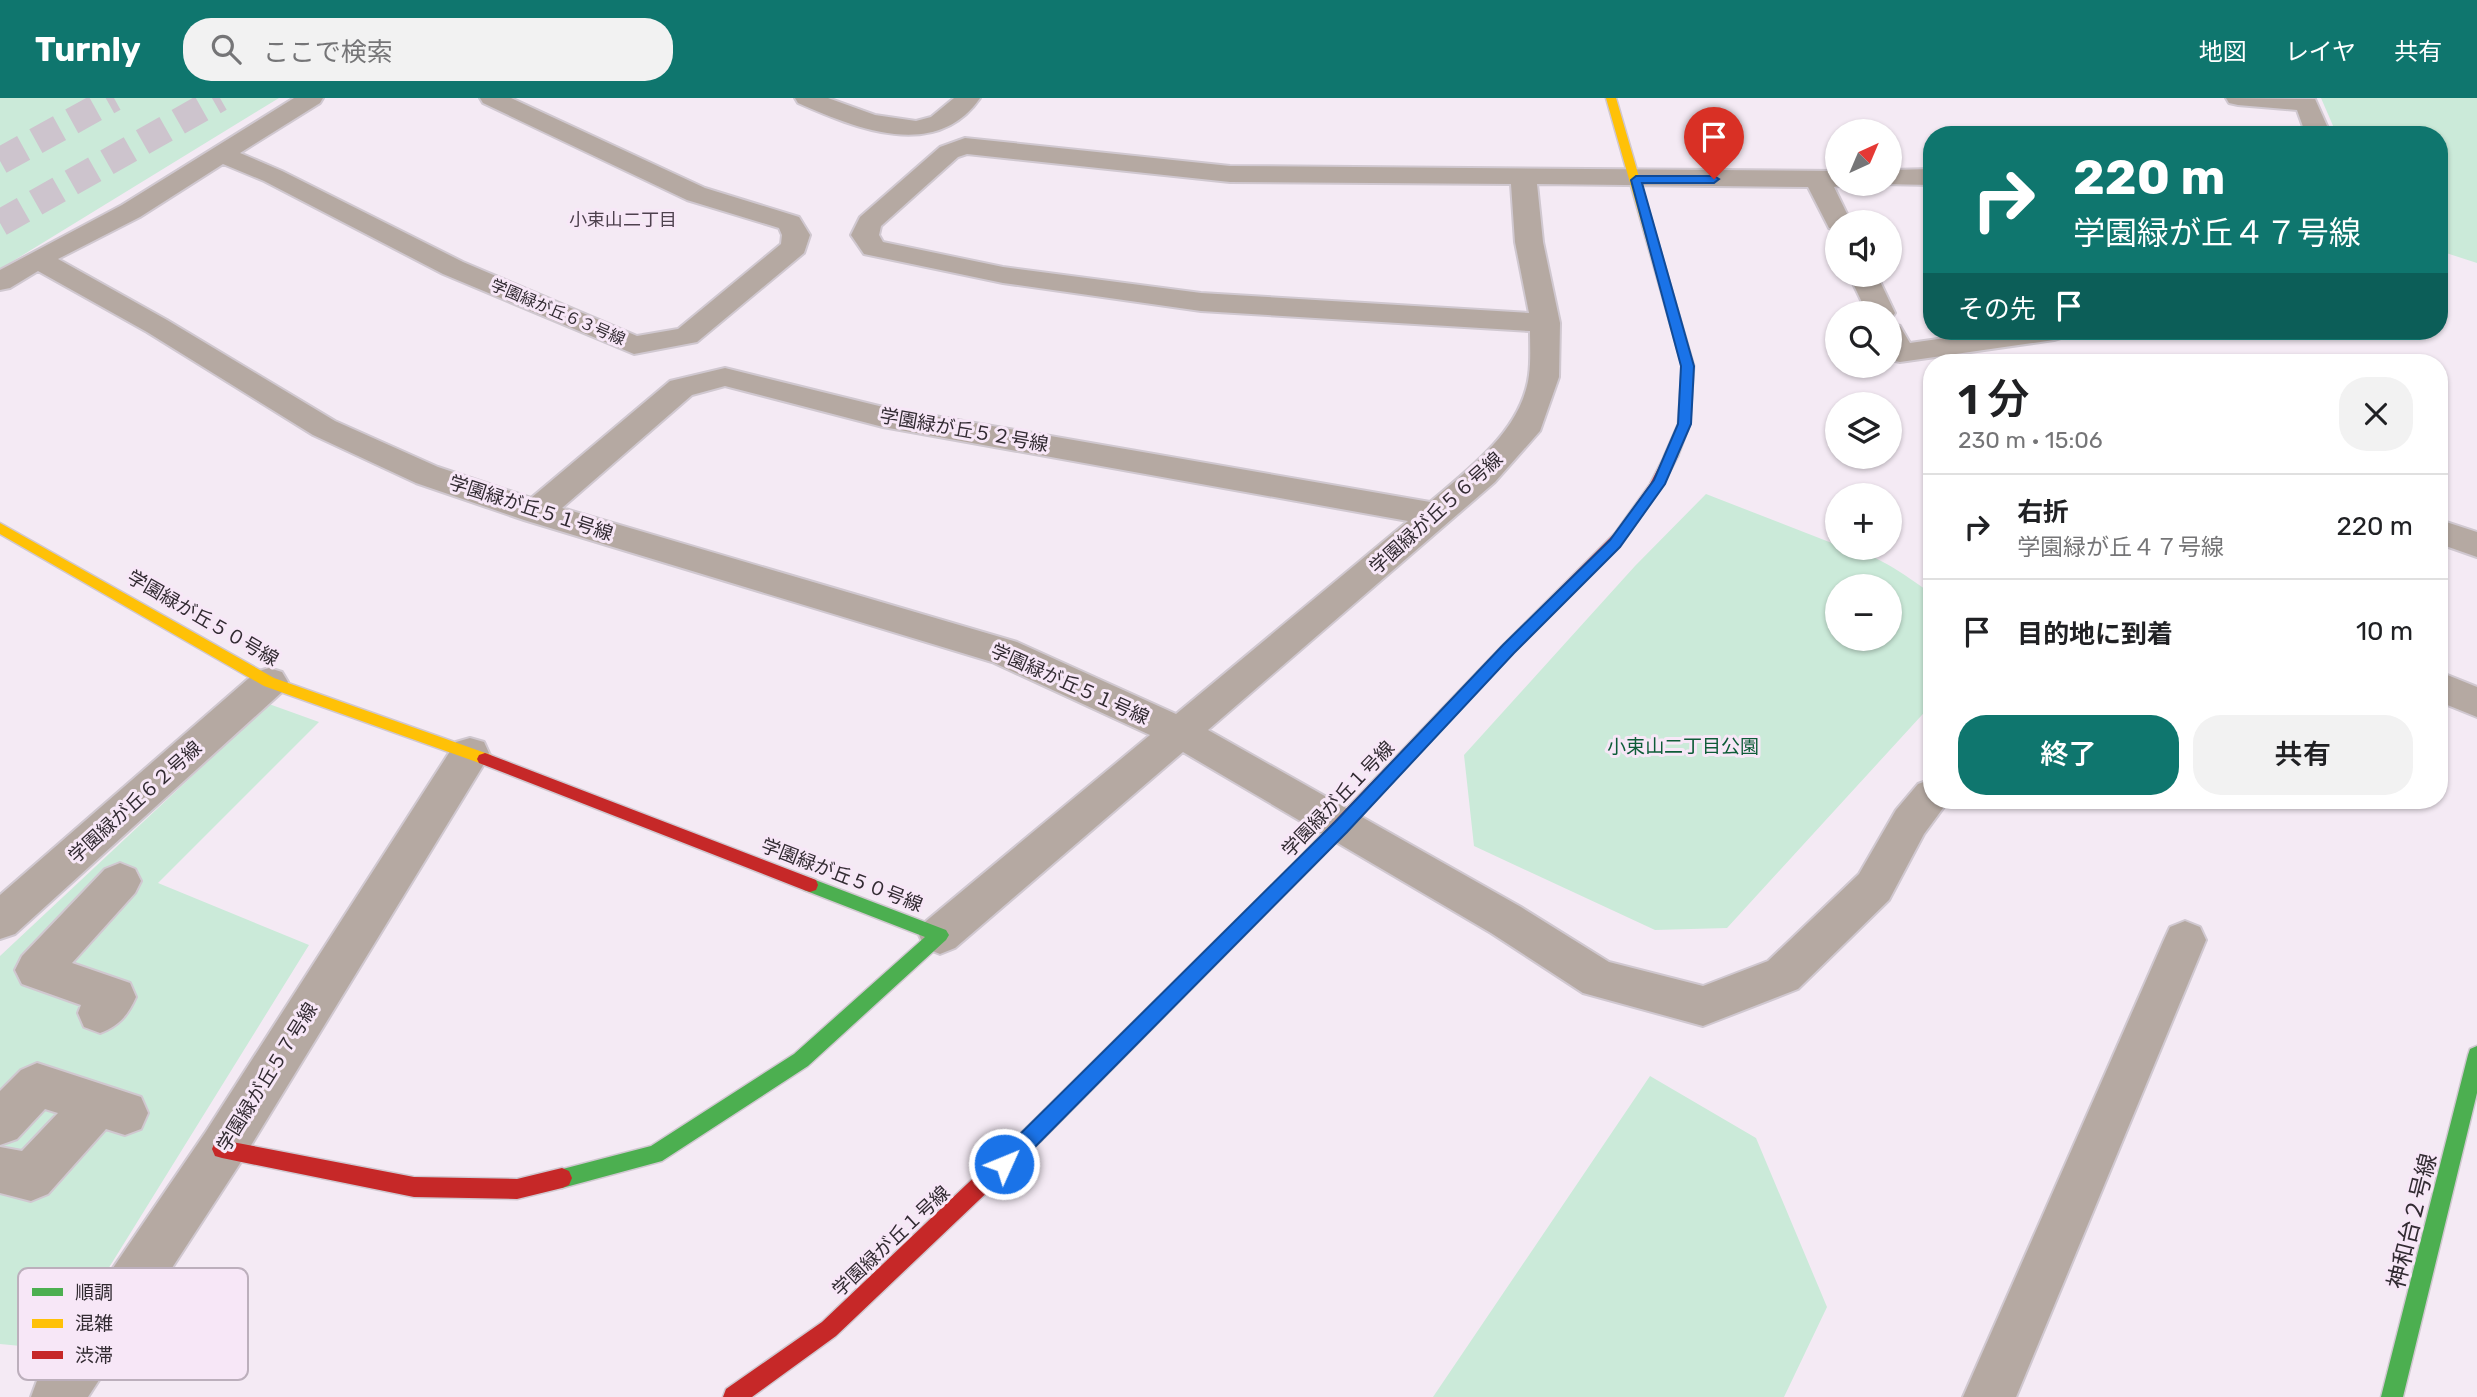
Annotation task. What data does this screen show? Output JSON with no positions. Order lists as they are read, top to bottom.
{
  "streets": {
    "street": [
      "学園緑が丘６３号線",
      "学園緑が丘５２号線",
      "学園緑が丘５１号線",
      "学園緑が丘５６号線",
      "学園緑が丘５０号線",
      "学園緑が丘１号線",
      "学園緑が丘６２号線",
      "学園緑が丘５７号線",
      "神和台２号線"
    ]
  },
  "crossings": [
    ["学園緑が丘５２号線", "学園緑が丘５１号線"],
    ["学園緑が丘５２号線", "学園緑が丘５６号線"],
    ["学園緑が丘５１号線", "学園緑が丘５６号線"],
    ["学園緑が丘５１号線", "学園緑が丘１号線"],
    ["学園緑が丘５６号線", "学園緑が丘５０号線"],
    ["学園緑が丘５０号線", "学園緑が丘６２号線"],
    ["学園緑が丘５０号線", "学園緑が丘５７号線"]
  ],
  "districts": ["小束山二丁目"],
  "parks": ["小束山二丁目公園"],
  "legend": ["順調", "混雑", "渋滞"],
  "north": "top right",
  "page": {
    "header": "Turnly",
    "search": "ここで検索",
    "nav": ["地図", "レイヤ", "共有"],
    "map_buttons": ["+", "−"],
    "turn": ["220 m", "学園緑が丘４７号線"],
    "then": "その先",
    "heading": ["1 分", "230 m · 15:06"],
    "list": [
      {
        "name": "右折",
        "note": "学園緑が丘４７号線",
        "value": "220 m"
      },
      {
        "name": "目的地に到着",
        "value": "10 m"
      }
    ],
    "buttons": ["終了", "共有"]
  }
}
